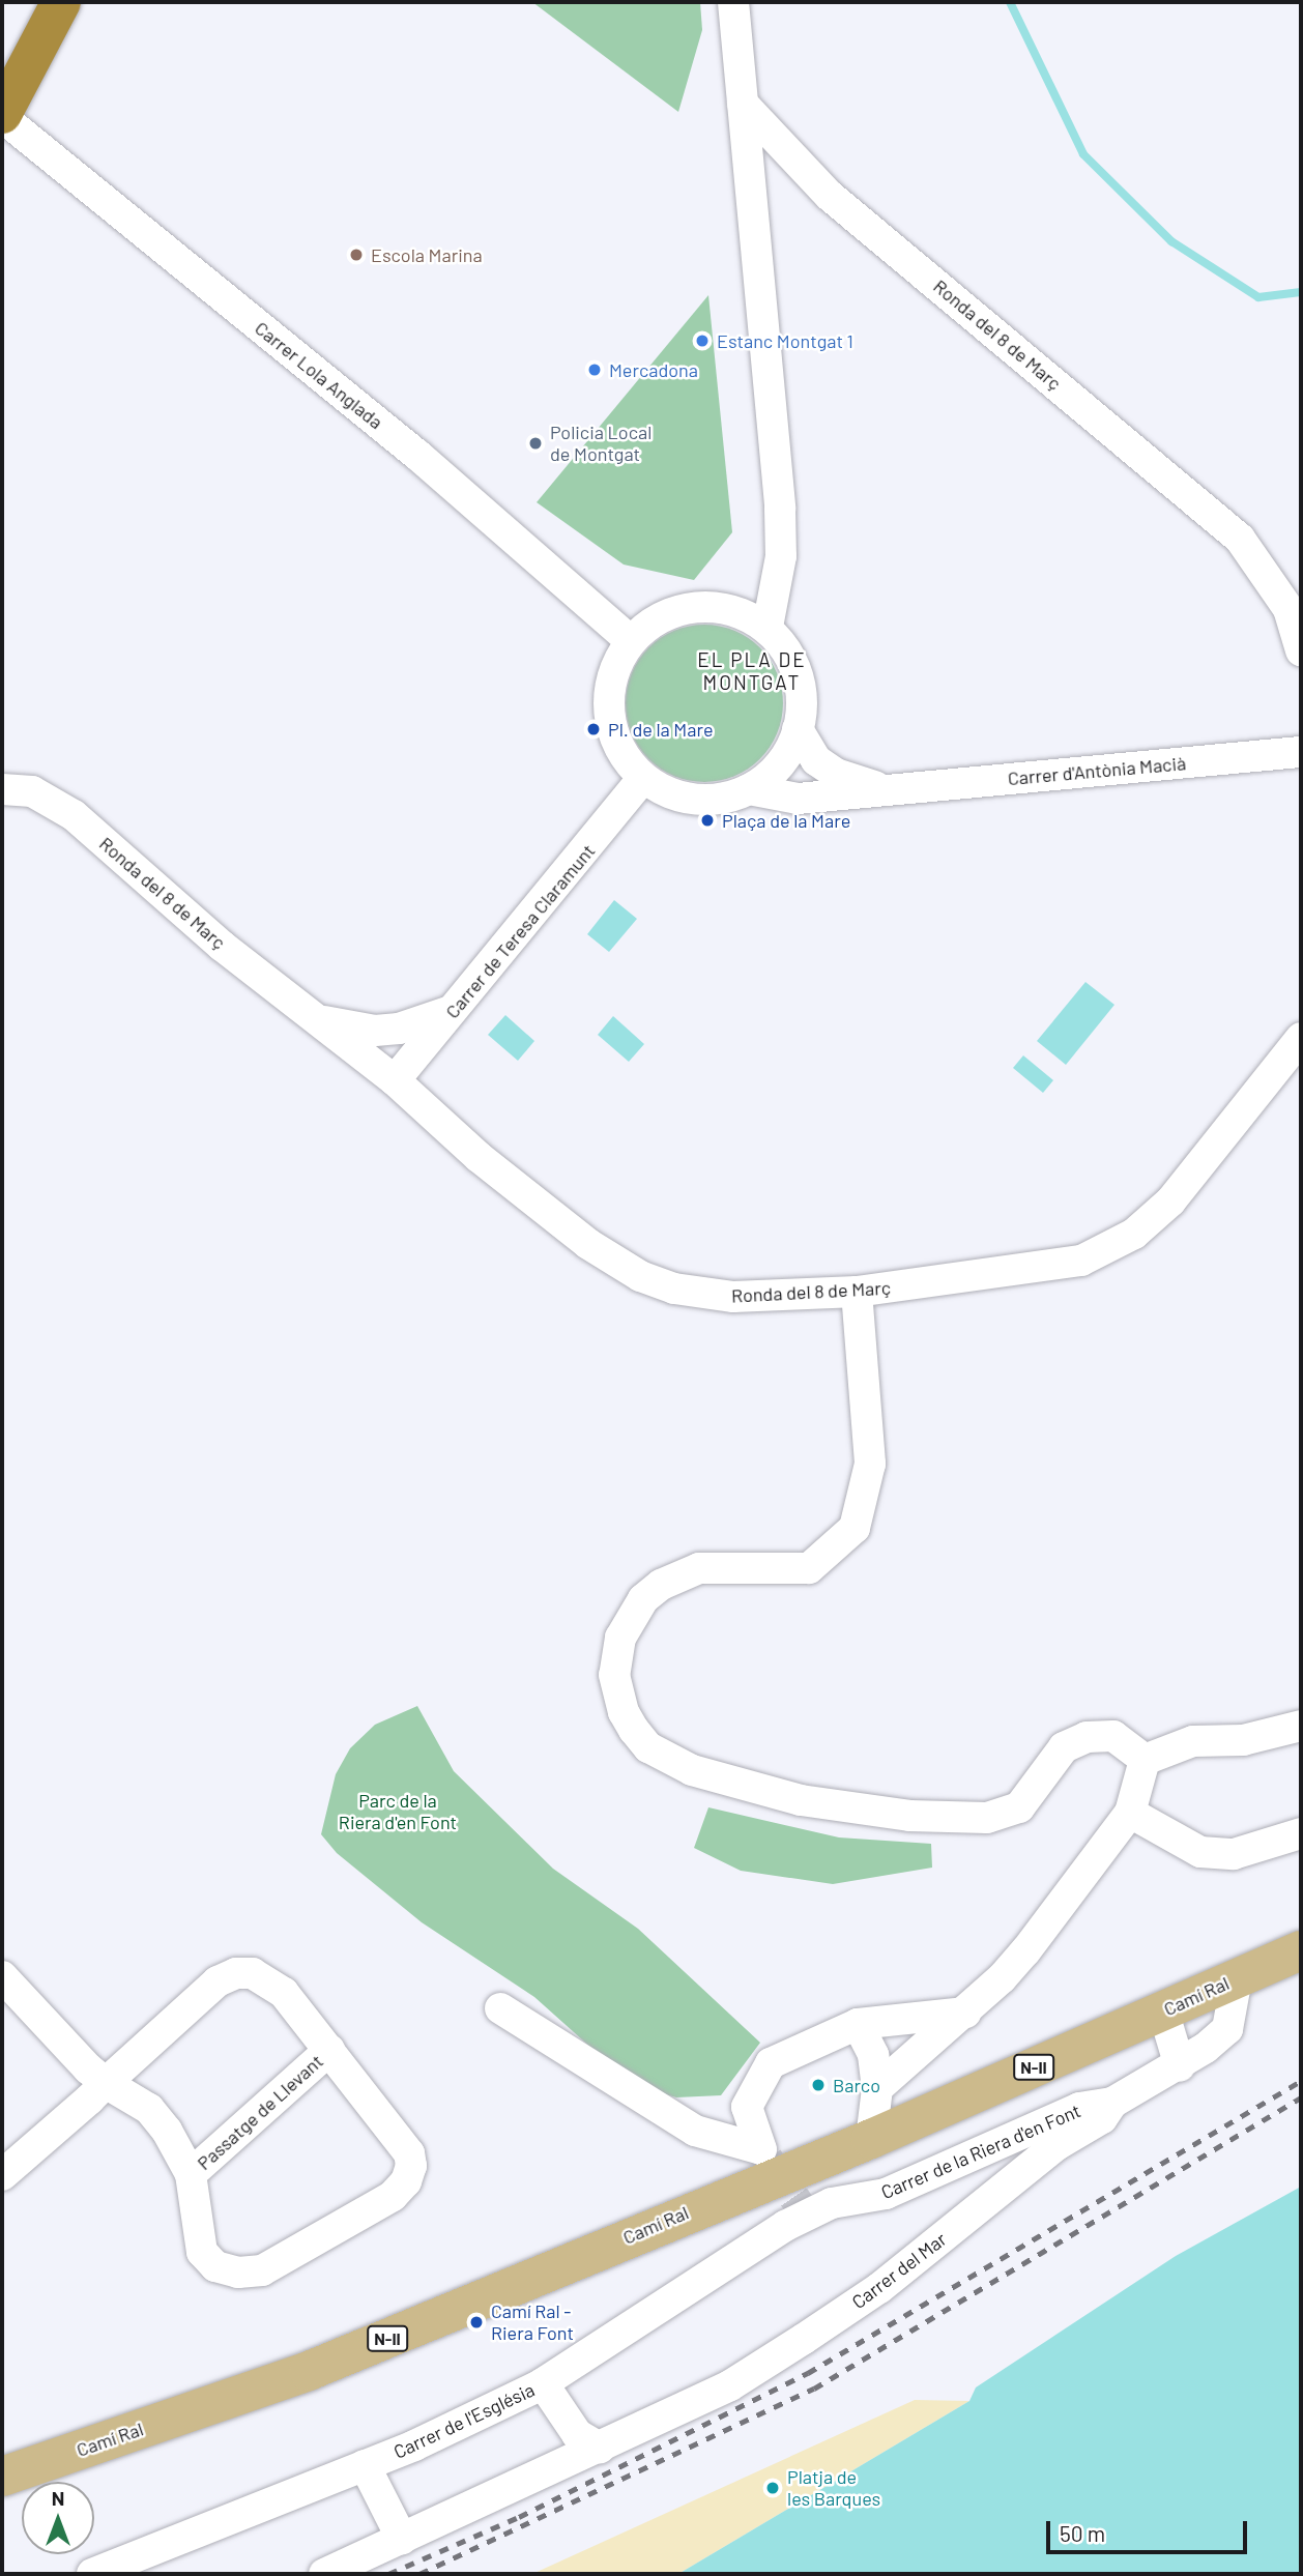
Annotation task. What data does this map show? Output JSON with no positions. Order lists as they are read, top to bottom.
{
  "streets": {
    "main road": ["Camí Ral", "N-II"],
    "street": [
      "Ronda del 8 de Març",
      "Carrer Lola Anglada",
      "Carrer d'Antònia Macià",
      "Carrer de Teresa Claramunt",
      "Passatge de Llevant",
      "Carrer de la Riera d'en Font",
      "Carrer del Mar",
      "Carrer de l'Església"
    ]
  },
  "crossings": [
    ["Ronda del 8 de Març", "Carrer de Teresa Claramunt"],
    ["Carrer Lola Anglada", "Carrer d'Antònia Macià"],
    ["Carrer Lola Anglada", "Carrer de Teresa Claramunt"],
    ["Carrer d'Antònia Macià", "Carrer de Teresa Claramunt"],
    ["Camí Ral", "Carrer del Mar"],
    ["Carrer de la Riera d'en Font", "Carrer del Mar"],
    ["Carrer de la Riera d'en Font", "Carrer de l'Església"]
  ],
  "districts": ["EL PLA DE MONTGAT"],
  "parks": ["Parc de la Riera d'en Font"],
  "places": [
    "Escola Marina",
    "Estanc Montgat 1",
    "Mercadona",
    "Policia Local de Montgat",
    "Pl. de la Mare",
    "Plaça de la Mare",
    "Barco",
    "Camí Ral - Riera Font",
    "Platja de les Barques"
  ],
  "scale_bar": "50 m",
  "north": "top"
}
